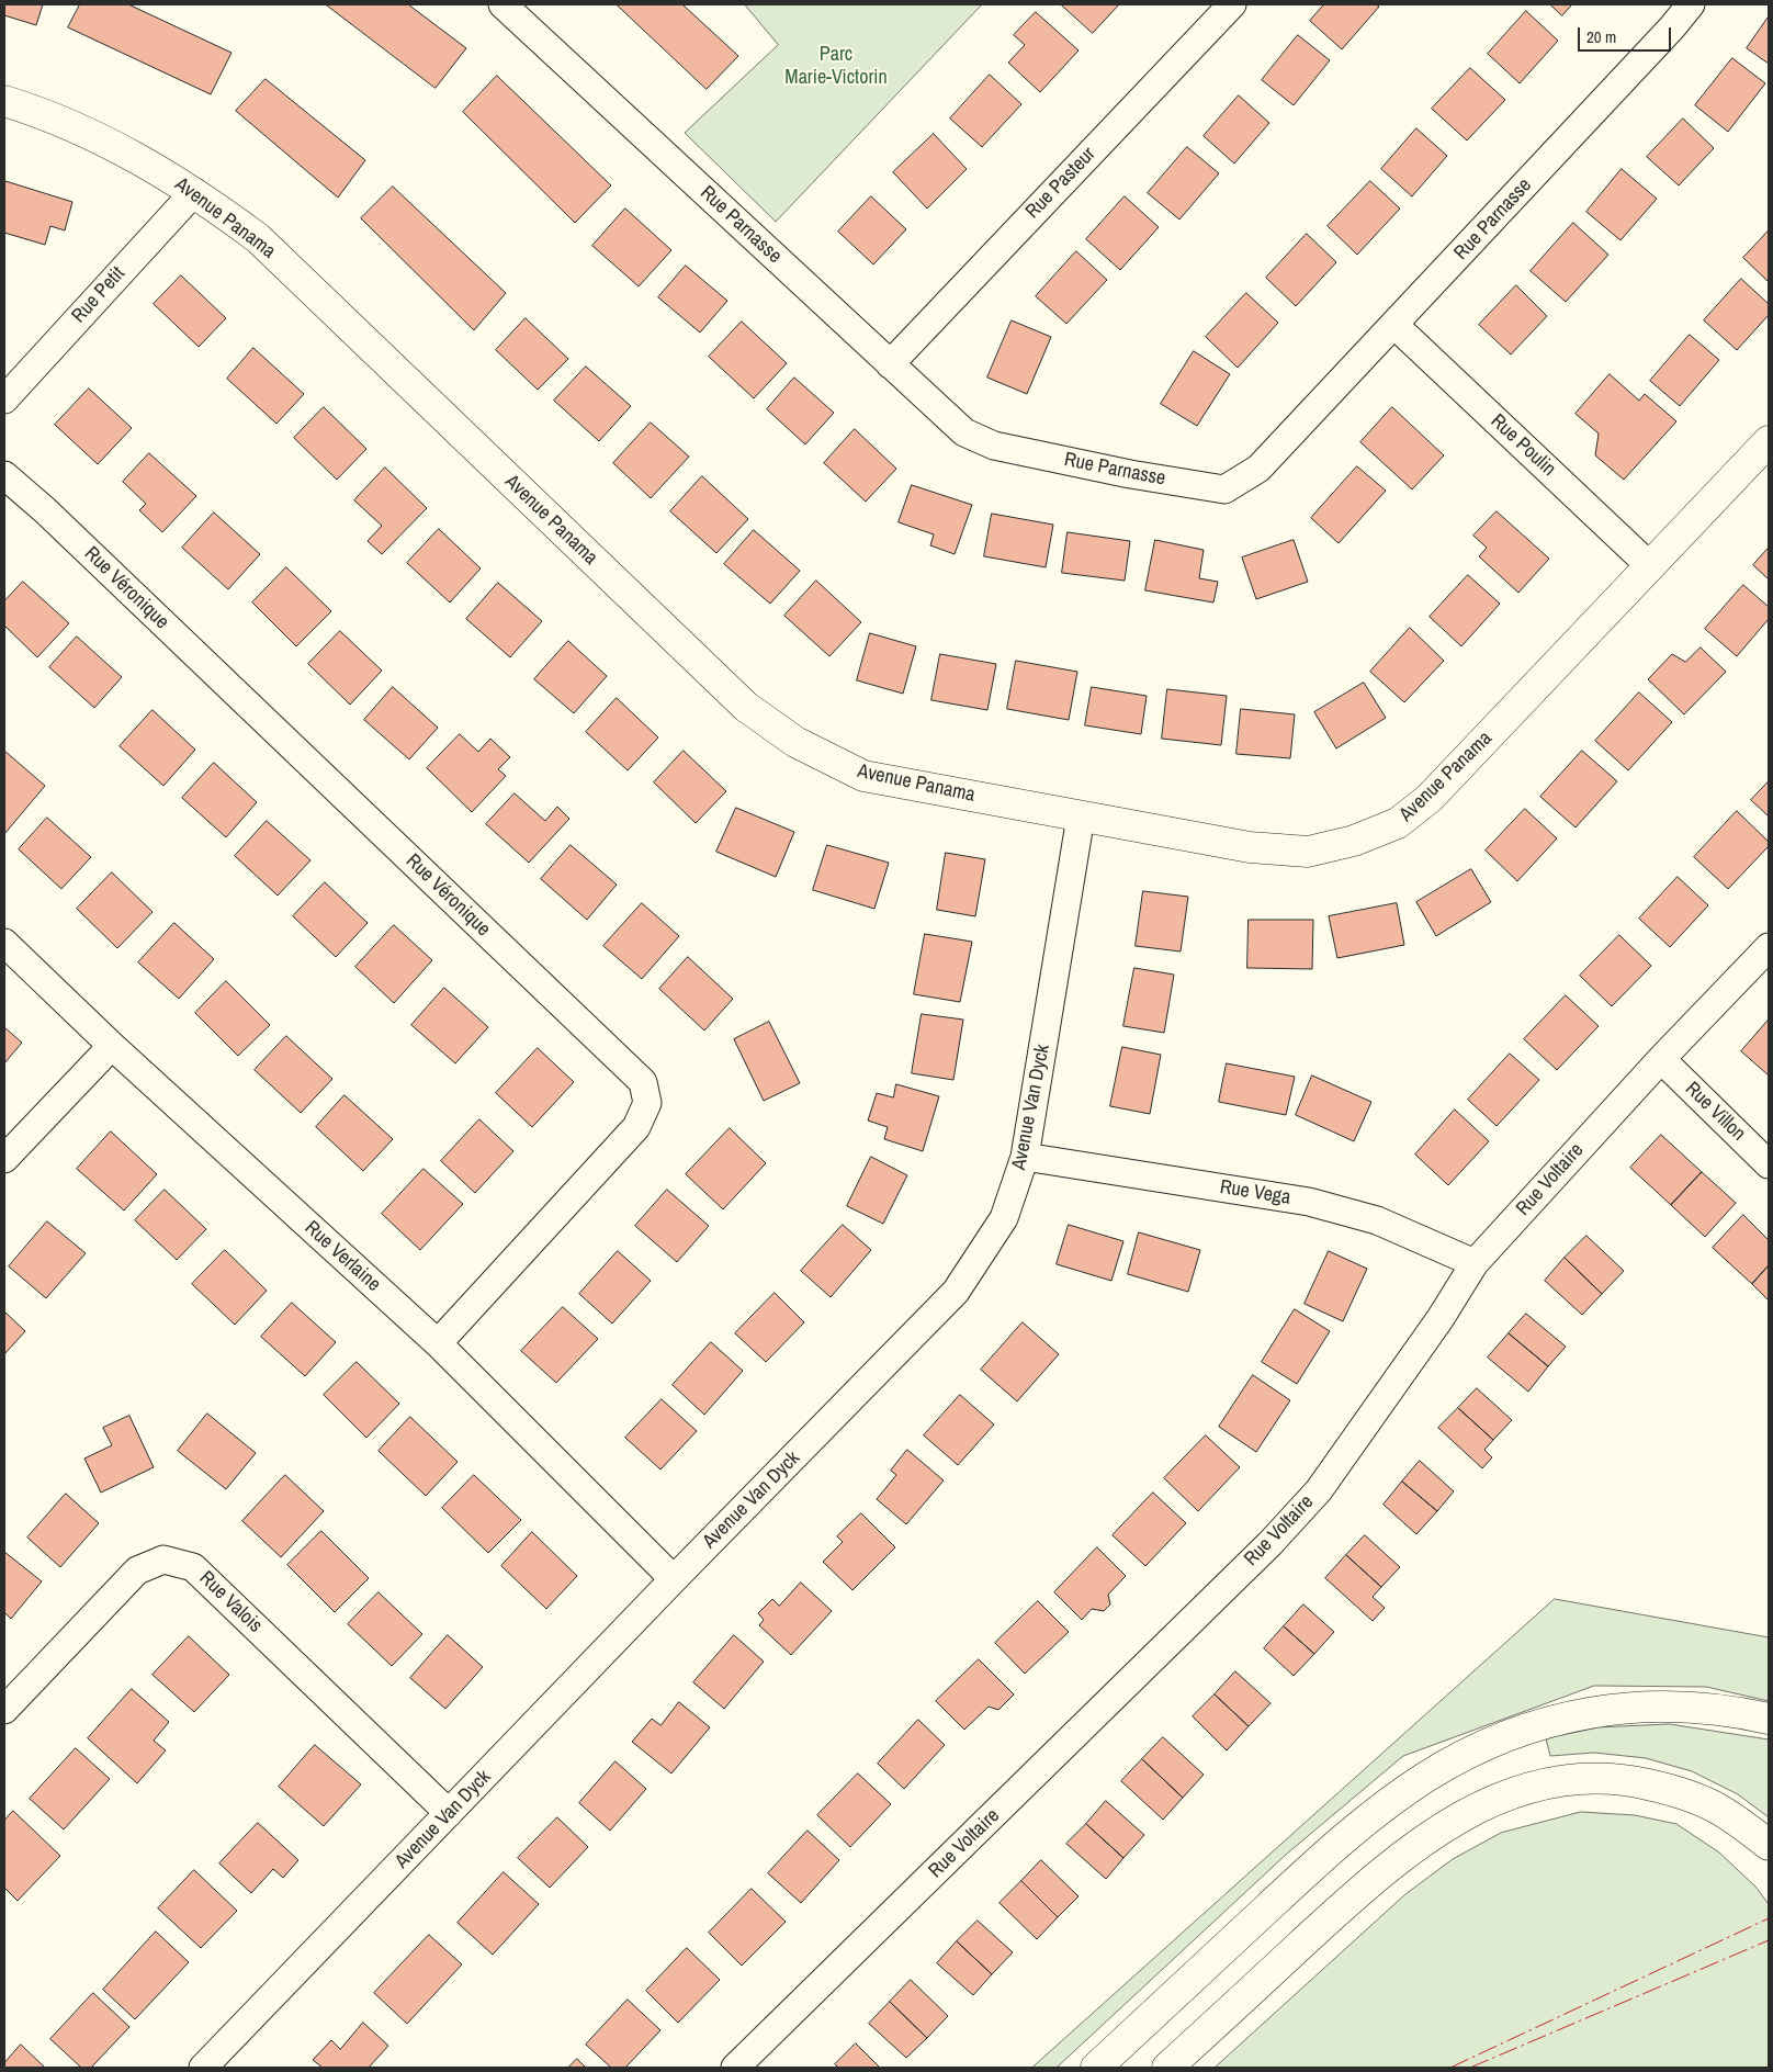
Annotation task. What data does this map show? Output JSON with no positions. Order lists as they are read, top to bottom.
{
  "streets": {
    "main road": ["Avenue Panama"],
    "street": [
      "Rue Pasteur",
      "Rue Parnasse",
      "Rue Petit",
      "Rue Poulin",
      "Rue Véronique",
      "Avenue Van Dyck",
      "Rue Villon",
      "Rue Voltaire",
      "Rue Vega",
      "Rue Verlaine",
      "Rue Valois"
    ]
  },
  "crossings": [
    ["Rue Pasteur", "Rue Parnasse"],
    ["Avenue Panama", "Rue Petit"],
    ["Avenue Panama", "Rue Poulin"],
    ["Avenue Panama", "Avenue Van Dyck"],
    ["Rue Parnasse", "Rue Poulin"],
    ["Rue Véronique", "Rue Verlaine"],
    ["Avenue Van Dyck", "Rue Vega"],
    ["Avenue Van Dyck", "Rue Verlaine"],
    ["Avenue Van Dyck", "Rue Valois"],
    ["Rue Villon", "Rue Voltaire"],
    ["Rue Voltaire", "Rue Vega"]
  ],
  "parks": ["Parc Marie-Victorin"],
  "scale_bar": "20 m"
}
